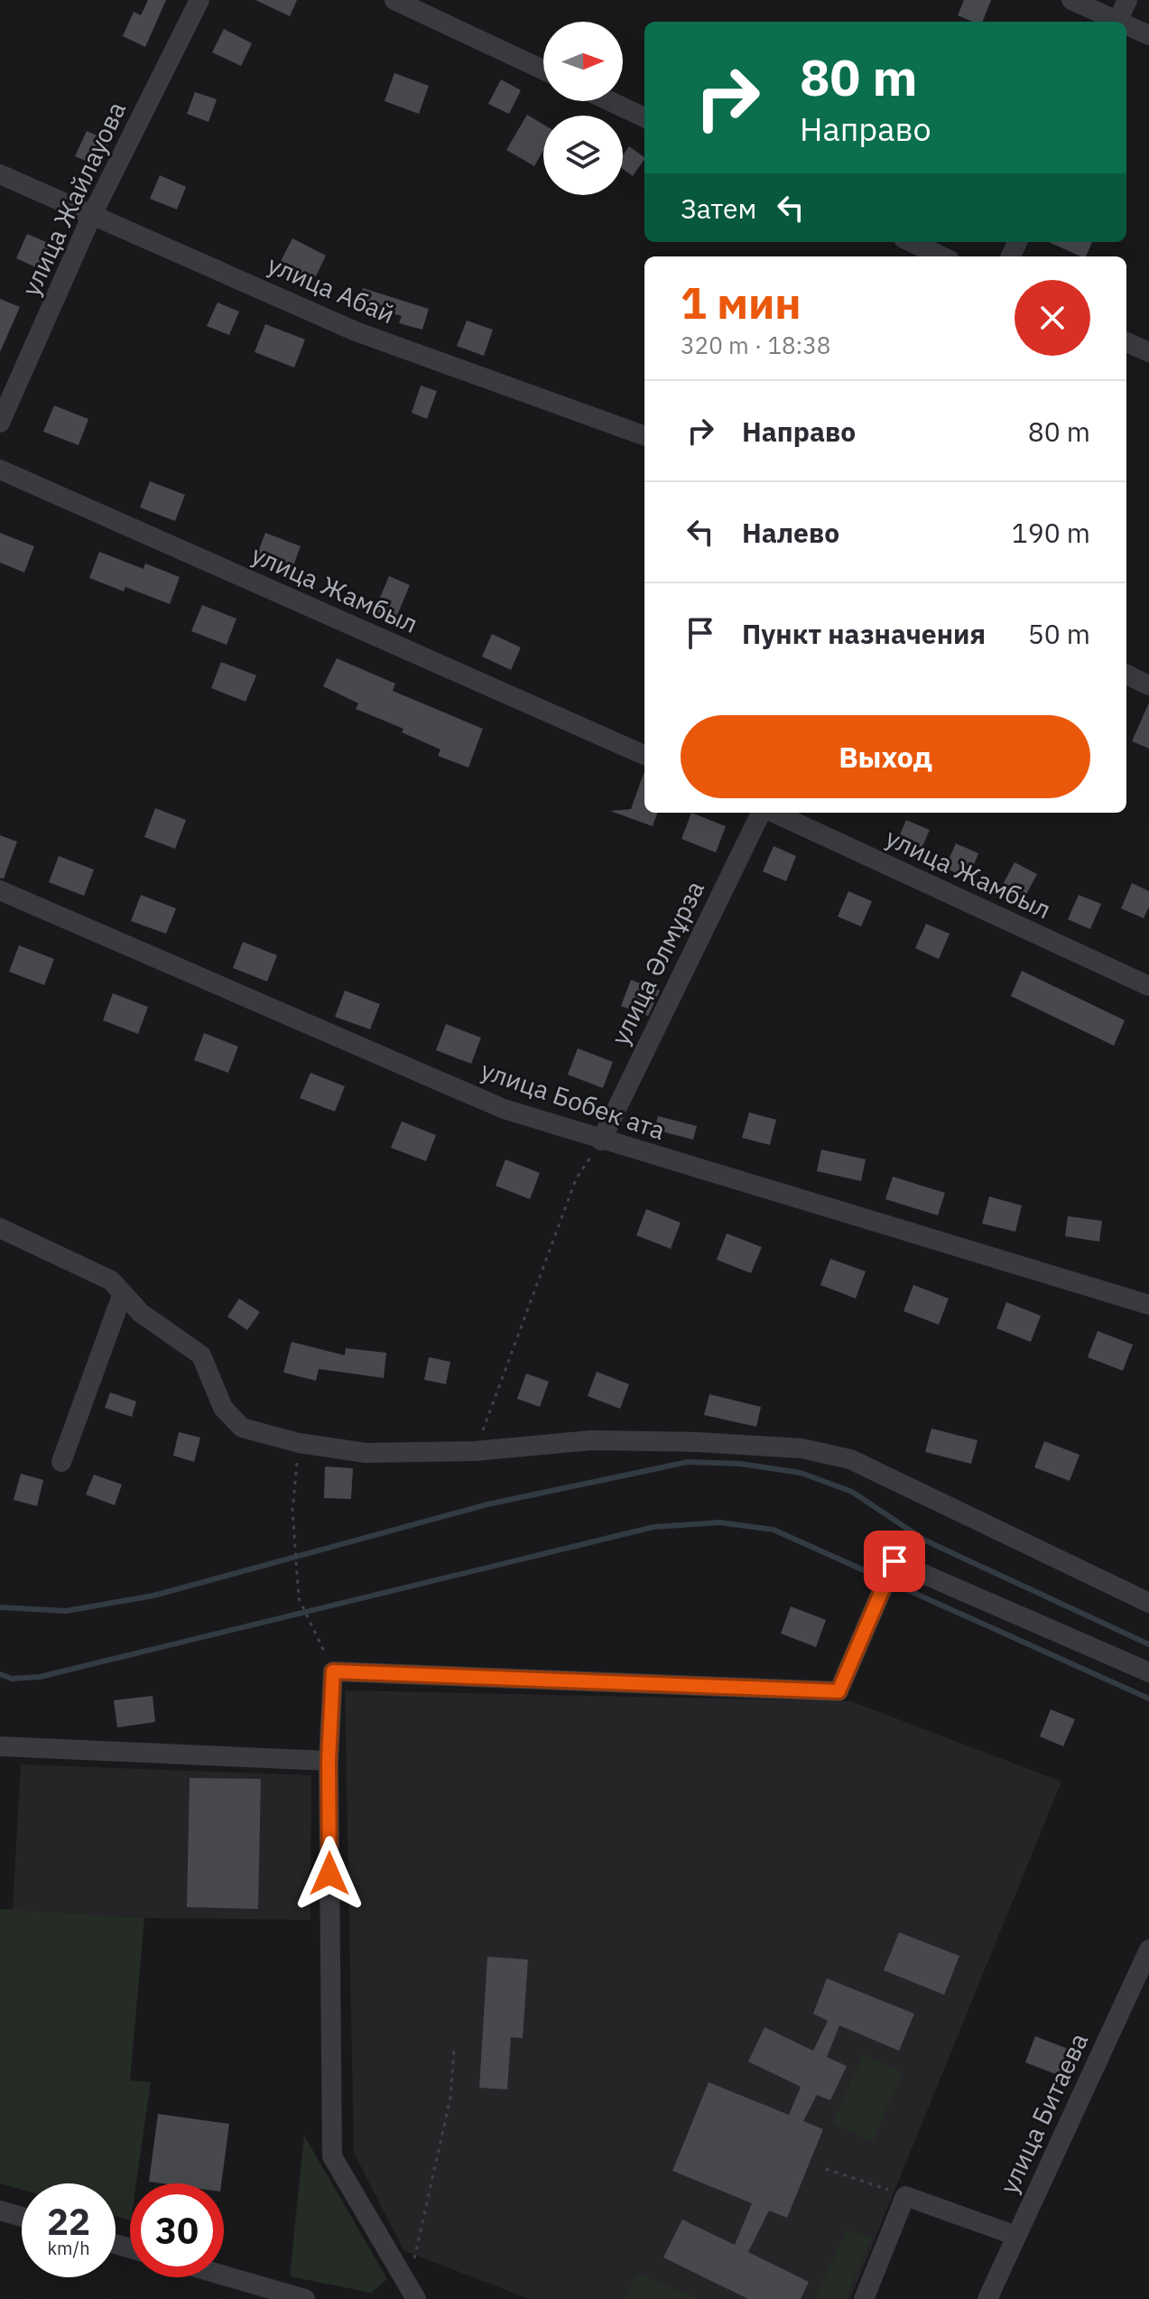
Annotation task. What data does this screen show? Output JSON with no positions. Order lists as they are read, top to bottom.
{
  "streets": {
    "street": [
      "улица Жайлауова",
      "улица Абай",
      "улица Жамбыл",
      "улица Әлмұрза",
      "улица Бобек ата",
      "улица Битаева"
    ]
  },
  "crossings": [
    ["улица Жайлауова", "улица Абай"],
    ["улица Әлмұрза", "улица Бобек ата"]
  ],
  "north": "right",
  "page": {
    "turn": ["80 m", "Направо"],
    "then": "Затем",
    "heading": ["1 мин", "320 m · 18:38"],
    "list": [
      {
        "name": "Направо",
        "value": "80 m"
      },
      {
        "name": "Налево",
        "value": "190 m"
      },
      {
        "name": "Пункт назначения",
        "value": "50 m"
      }
    ],
    "buttons": "Выход",
    "speed": "22 km/h",
    "limit": "30"
  }
}
